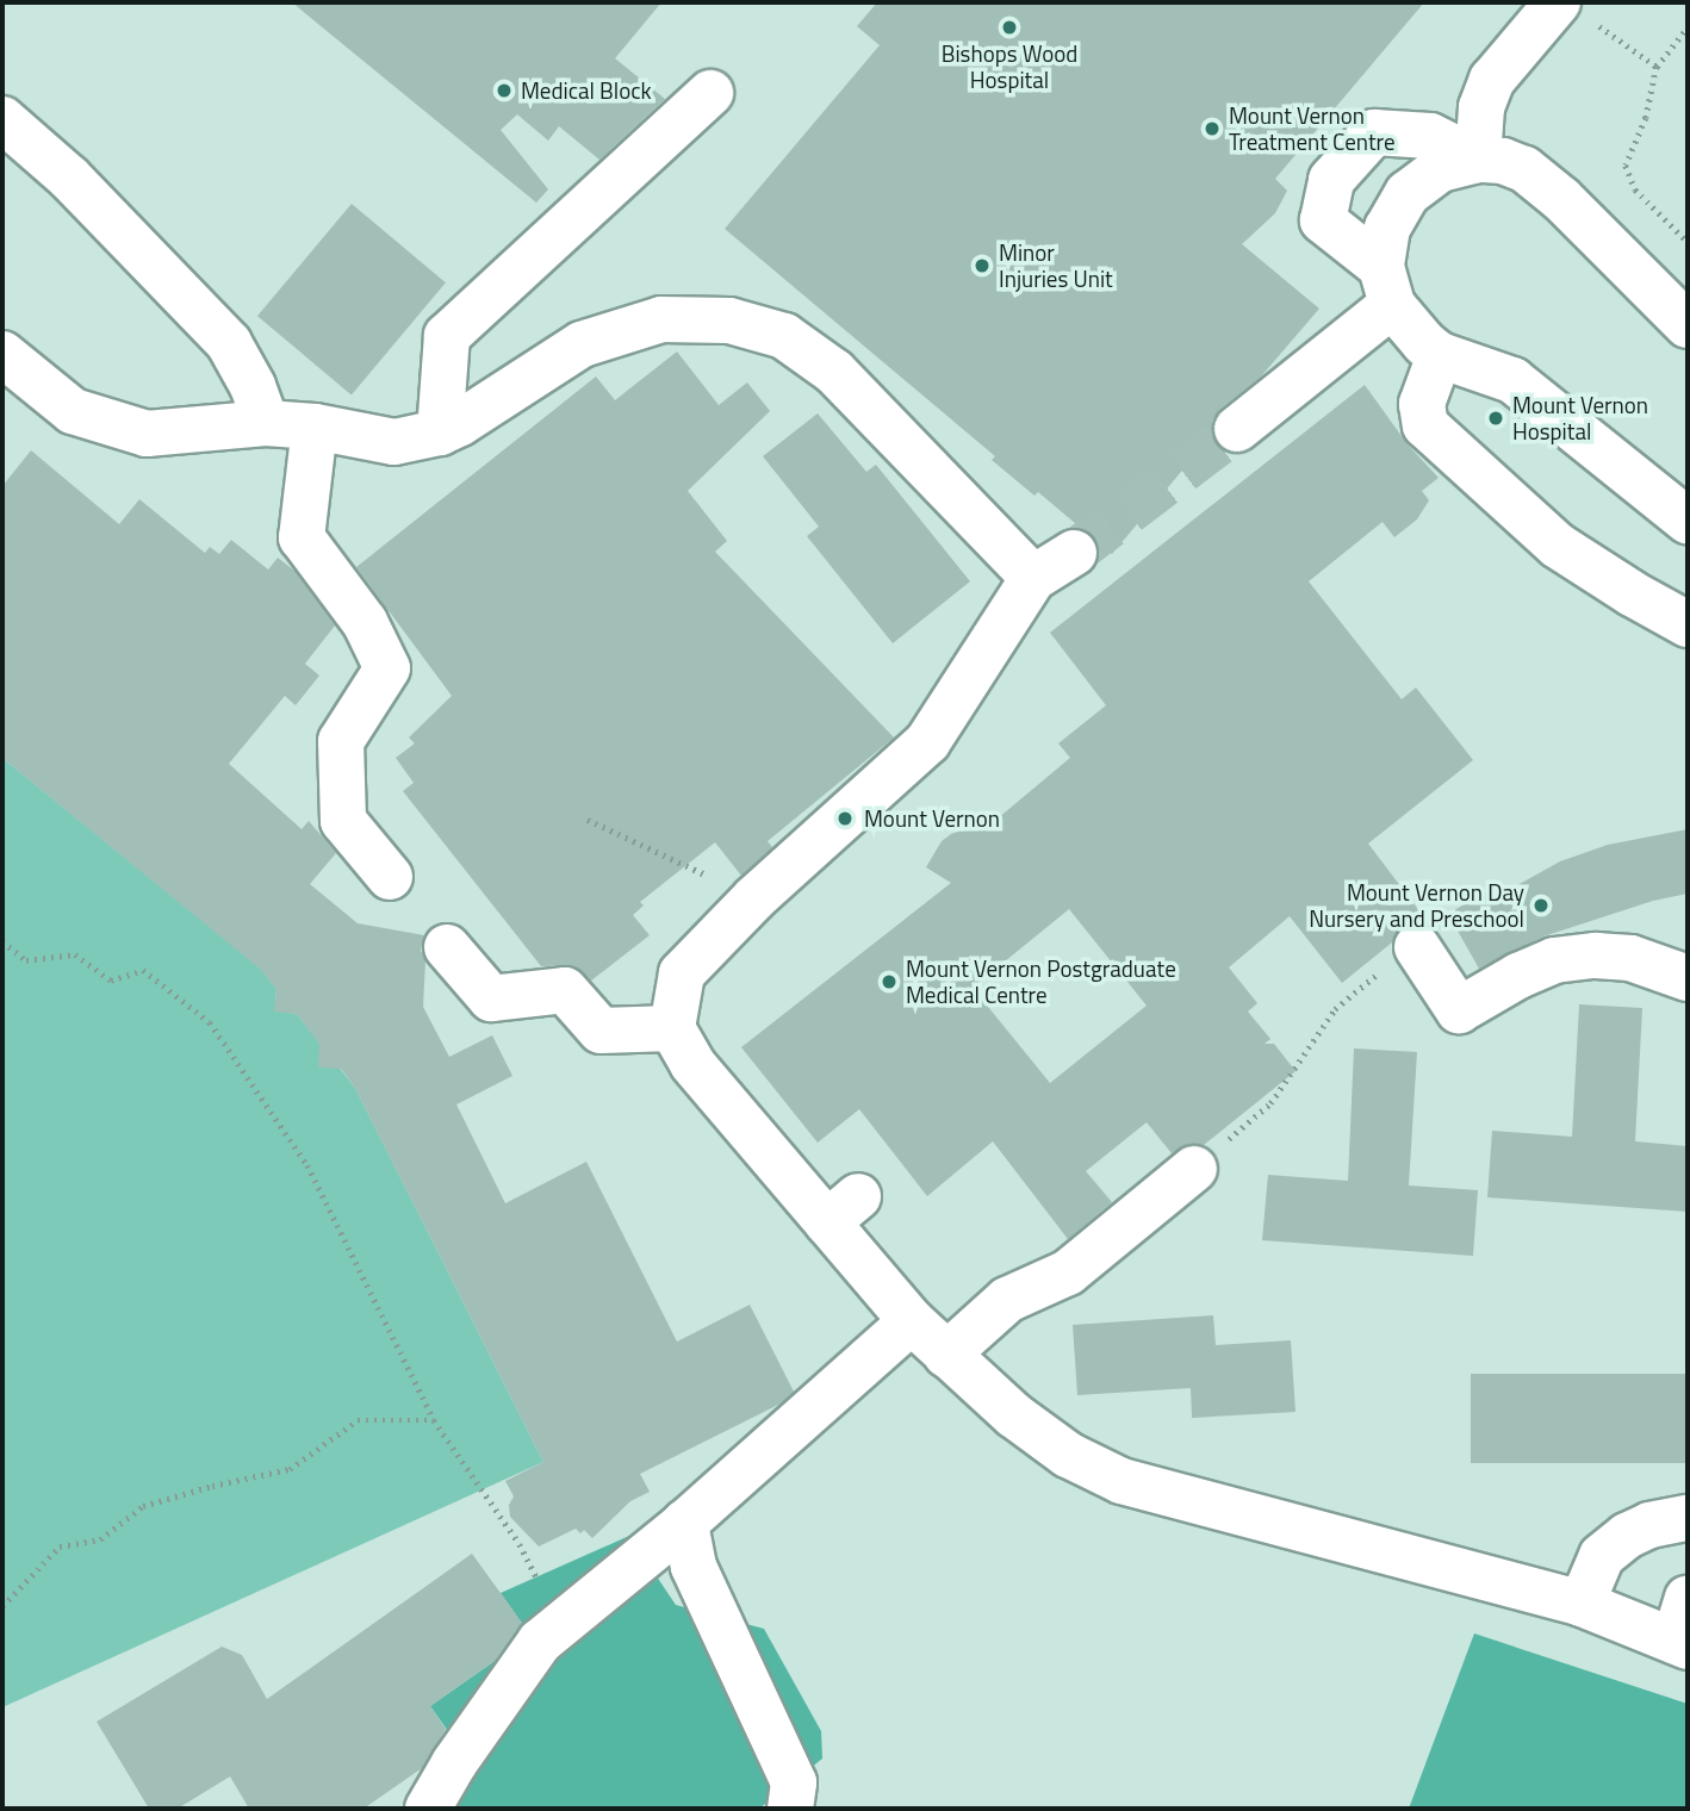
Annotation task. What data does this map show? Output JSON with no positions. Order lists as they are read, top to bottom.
{
  "places": [
    "Bishops Wood Hospital",
    "Medical Block",
    "Mount Vernon Treatment Centre",
    "Minor Injuries Unit",
    "Mount Vernon Hospital",
    "Mount Vernon",
    "Mount Vernon Day Nursery and Preschool",
    "Mount Vernon Postgraduate Medical Centre"
  ]
}
